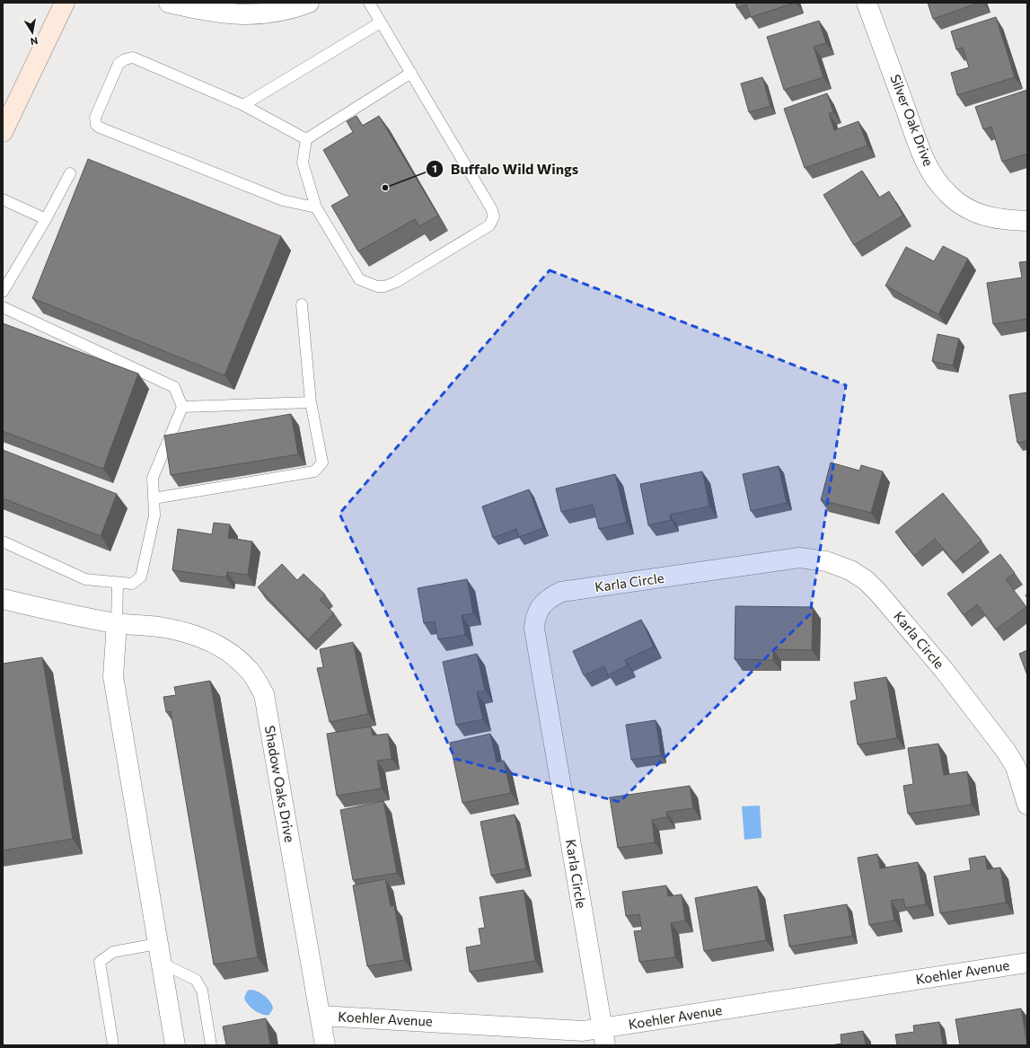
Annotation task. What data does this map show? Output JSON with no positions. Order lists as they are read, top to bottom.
{
  "streets": {
    "street": [
      "Silver Oak Drive",
      "Karla Circle",
      "Shadow Oaks Drive",
      "Koehler Avenue"
    ]
  },
  "crossings": [
    ["Karla Circle", "Koehler Avenue"],
    ["Shadow Oaks Drive", "Koehler Avenue"]
  ],
  "places": ["Buffalo Wild Wings"],
  "north": "bottom"
}
